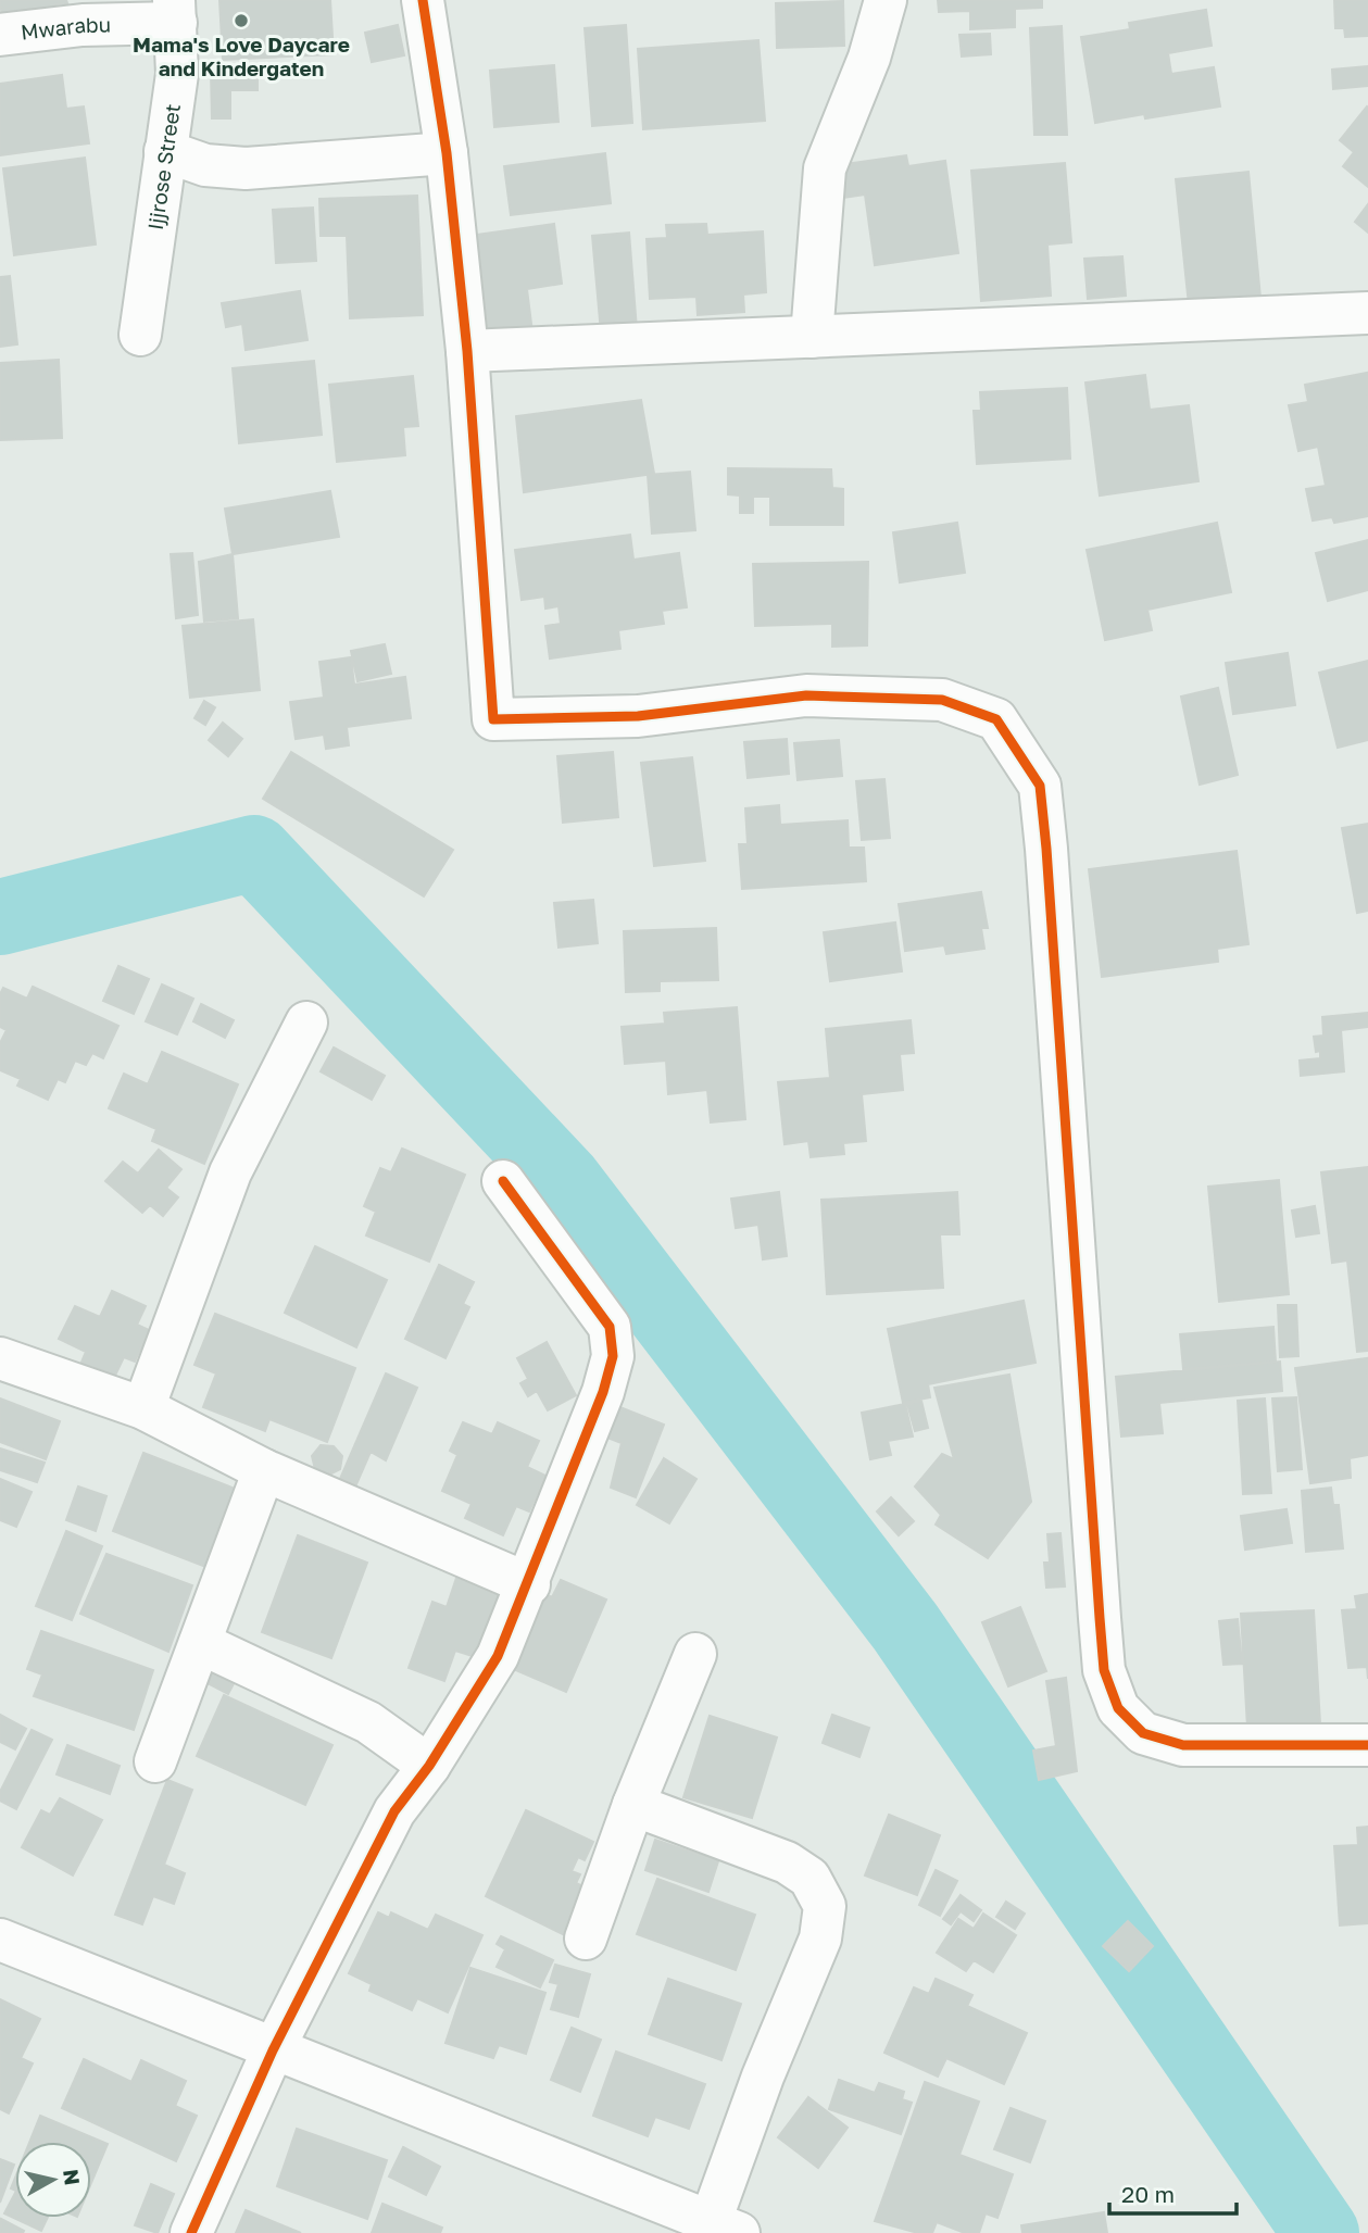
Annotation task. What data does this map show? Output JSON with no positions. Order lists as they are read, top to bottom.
{
  "streets": {
    "street": ["Mwarabu", "Ijjrose Street"]
  },
  "crossings": [
    ["Mwarabu", "Ijjrose Street"]
  ],
  "places": ["Mama's Love Daycare and Kindergaten"],
  "scale_bar": "20 m",
  "north": "right"
}
